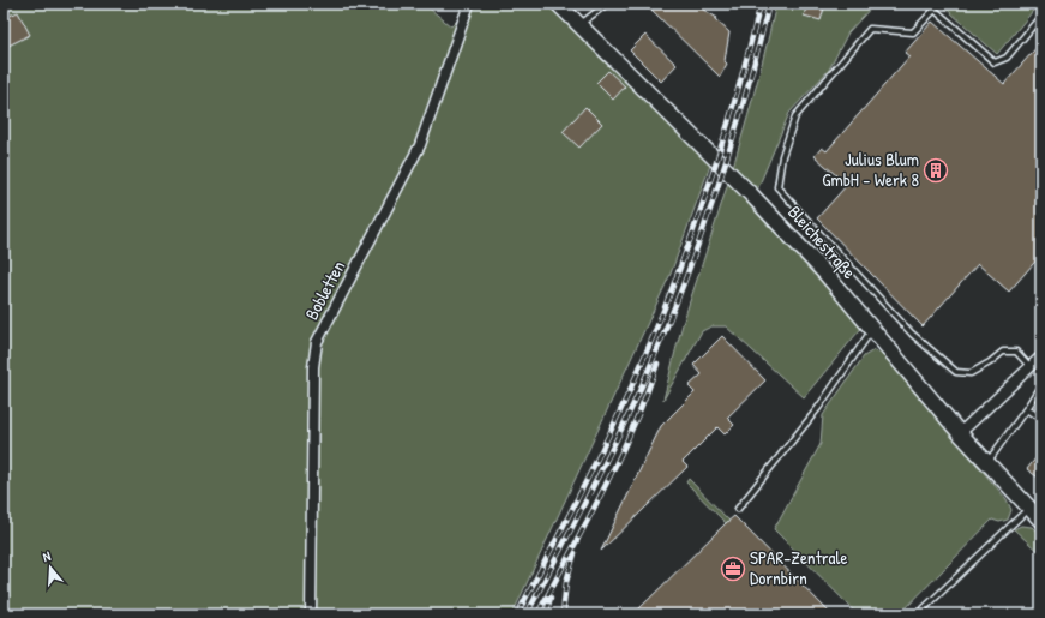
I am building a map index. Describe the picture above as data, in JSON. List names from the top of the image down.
{
  "streets": {
    "main road": ["Bleichestraße"],
    "street": ["Bobletten"]
  },
  "places": {
    "building": ["Julius Blum GmbH - Werk 8"],
    "office": ["SPAR-Zentrale Dornbirn"]
  },
  "north": "top"
}
